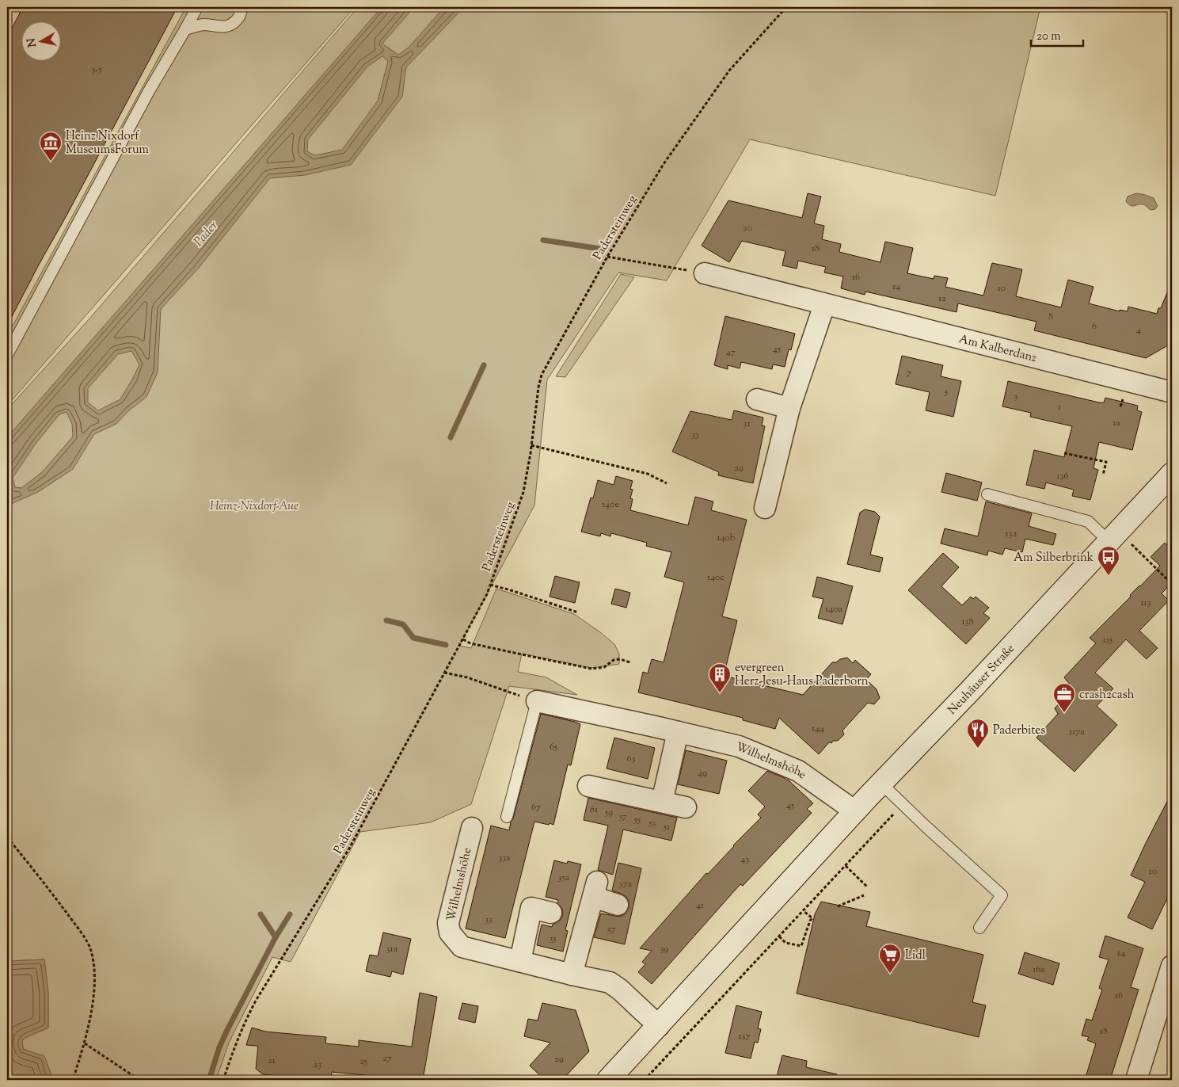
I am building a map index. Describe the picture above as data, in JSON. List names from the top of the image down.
{
  "streets": {
    "main road": ["Neuhäuser Straße"],
    "street": ["Am Kalberdanz", "Wilhelmshöhe"],
    "path": ["Padersteinweg"]
  },
  "crossings": [
    ["Neuhäuser Straße", "Wilhelmshöhe"]
  ],
  "water": ["Pader"],
  "parks": ["Heinz-Nixdorf-Aue"],
  "places": {
    "museum": ["Heinz Nixdorf MuseumsForum"],
    "bus stop": ["Am Silberbrink"],
    "building": ["evergreen Herz-Jesu-Haus Paderborn"],
    "office": ["crash2cash"],
    "restaurant": ["Paderbites"],
    "supermarket": ["Lidl"]
  },
  "house_numbers": [
    "3-5",
    "20",
    "18",
    "16",
    "14",
    "10",
    "12",
    "8",
    "6",
    "4",
    "45",
    "47",
    "7",
    "5",
    "3",
    "1",
    "1a",
    "31",
    "33",
    "29",
    "136",
    "140e",
    "132",
    "140b",
    "140c",
    "113",
    "140a",
    "138",
    "115",
    "144",
    "117a",
    "65",
    "63",
    "49",
    "45",
    "67",
    "61",
    "59",
    "57",
    "55",
    "53",
    "51",
    "33a",
    "43",
    "10",
    "35a",
    "37a",
    "41",
    "33",
    "37",
    "35",
    "31a",
    "39",
    "14",
    "16a",
    "16",
    "18",
    "137",
    "27",
    "29",
    "21",
    "25",
    "23"
  ],
  "scale_bar": "20 m",
  "north": "left"
}
